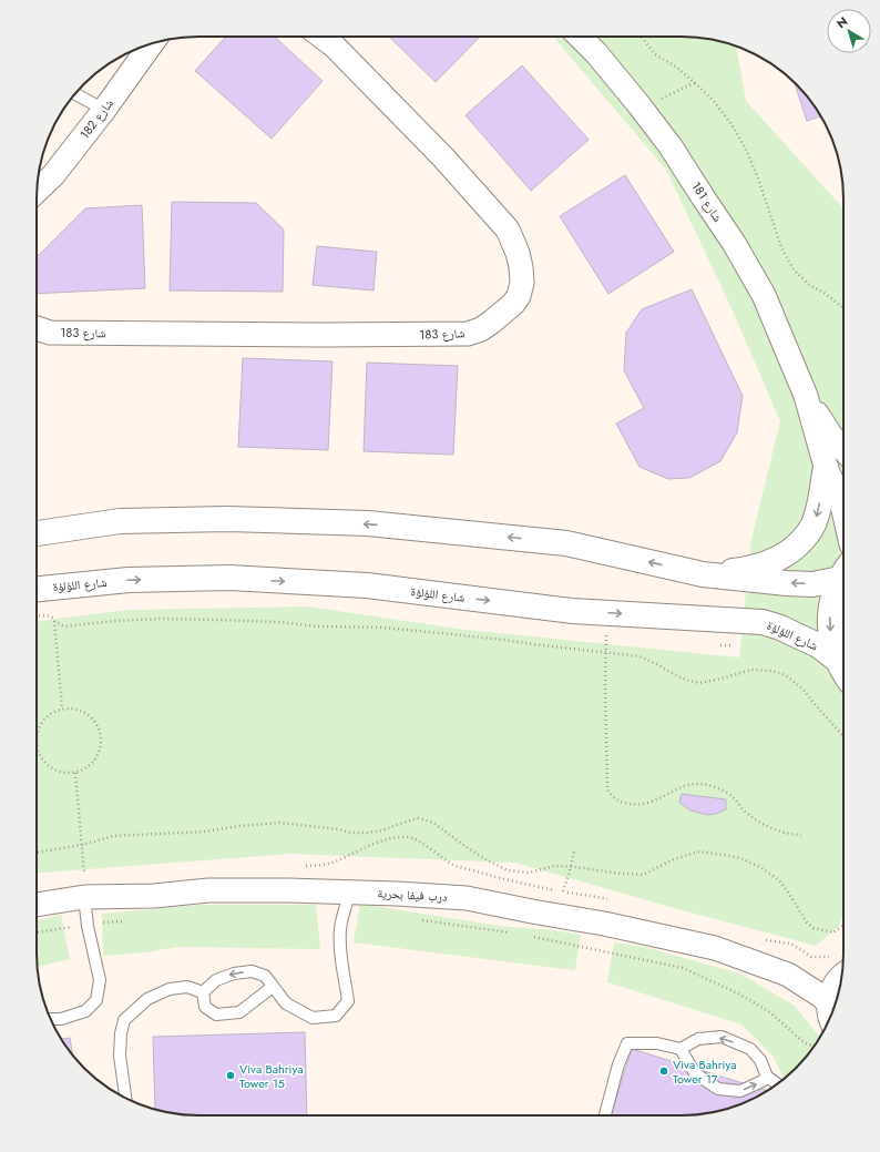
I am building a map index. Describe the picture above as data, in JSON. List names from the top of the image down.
{
  "streets": {
    "main road": ["شارع اللؤلؤة"],
    "street": [
      "شارع 182",
      "شارع 181",
      "شارع 183",
      "درب فيفا بحرية"
    ]
  },
  "places": ["Viva Bahriya Tower 17", "Viva Bahriya Tower 15"],
  "north": "top left"
}
